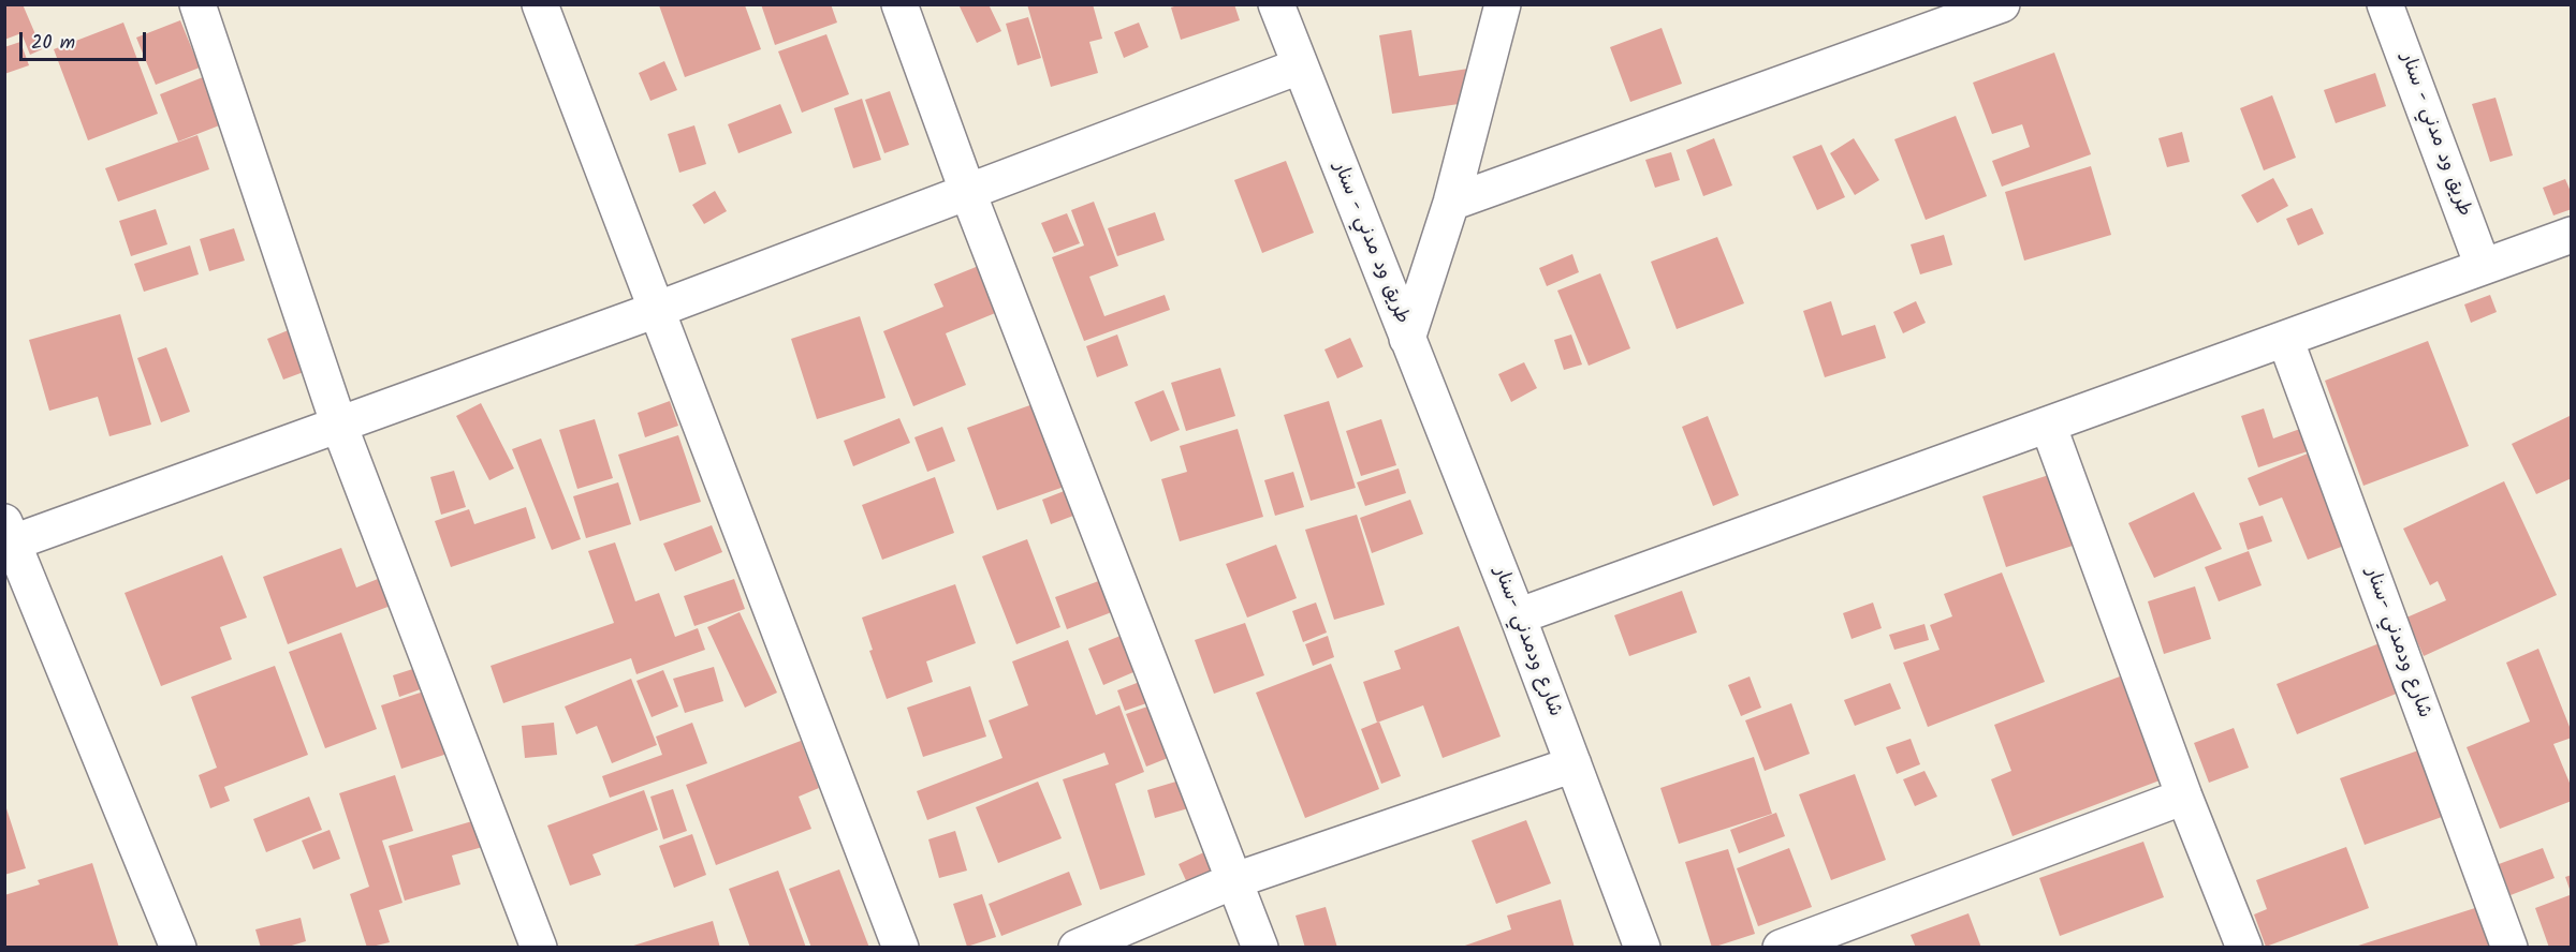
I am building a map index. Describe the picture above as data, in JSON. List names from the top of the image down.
{
  "streets": {
    "street": ["طريق ود مدني - سنار", "شارع ودمدني -سنار"]
  },
  "crossings": [
    ["طريق ود مدني - سنار", "شارع ودمدني -سنار"]
  ],
  "scale_bar": "20 m"
}
